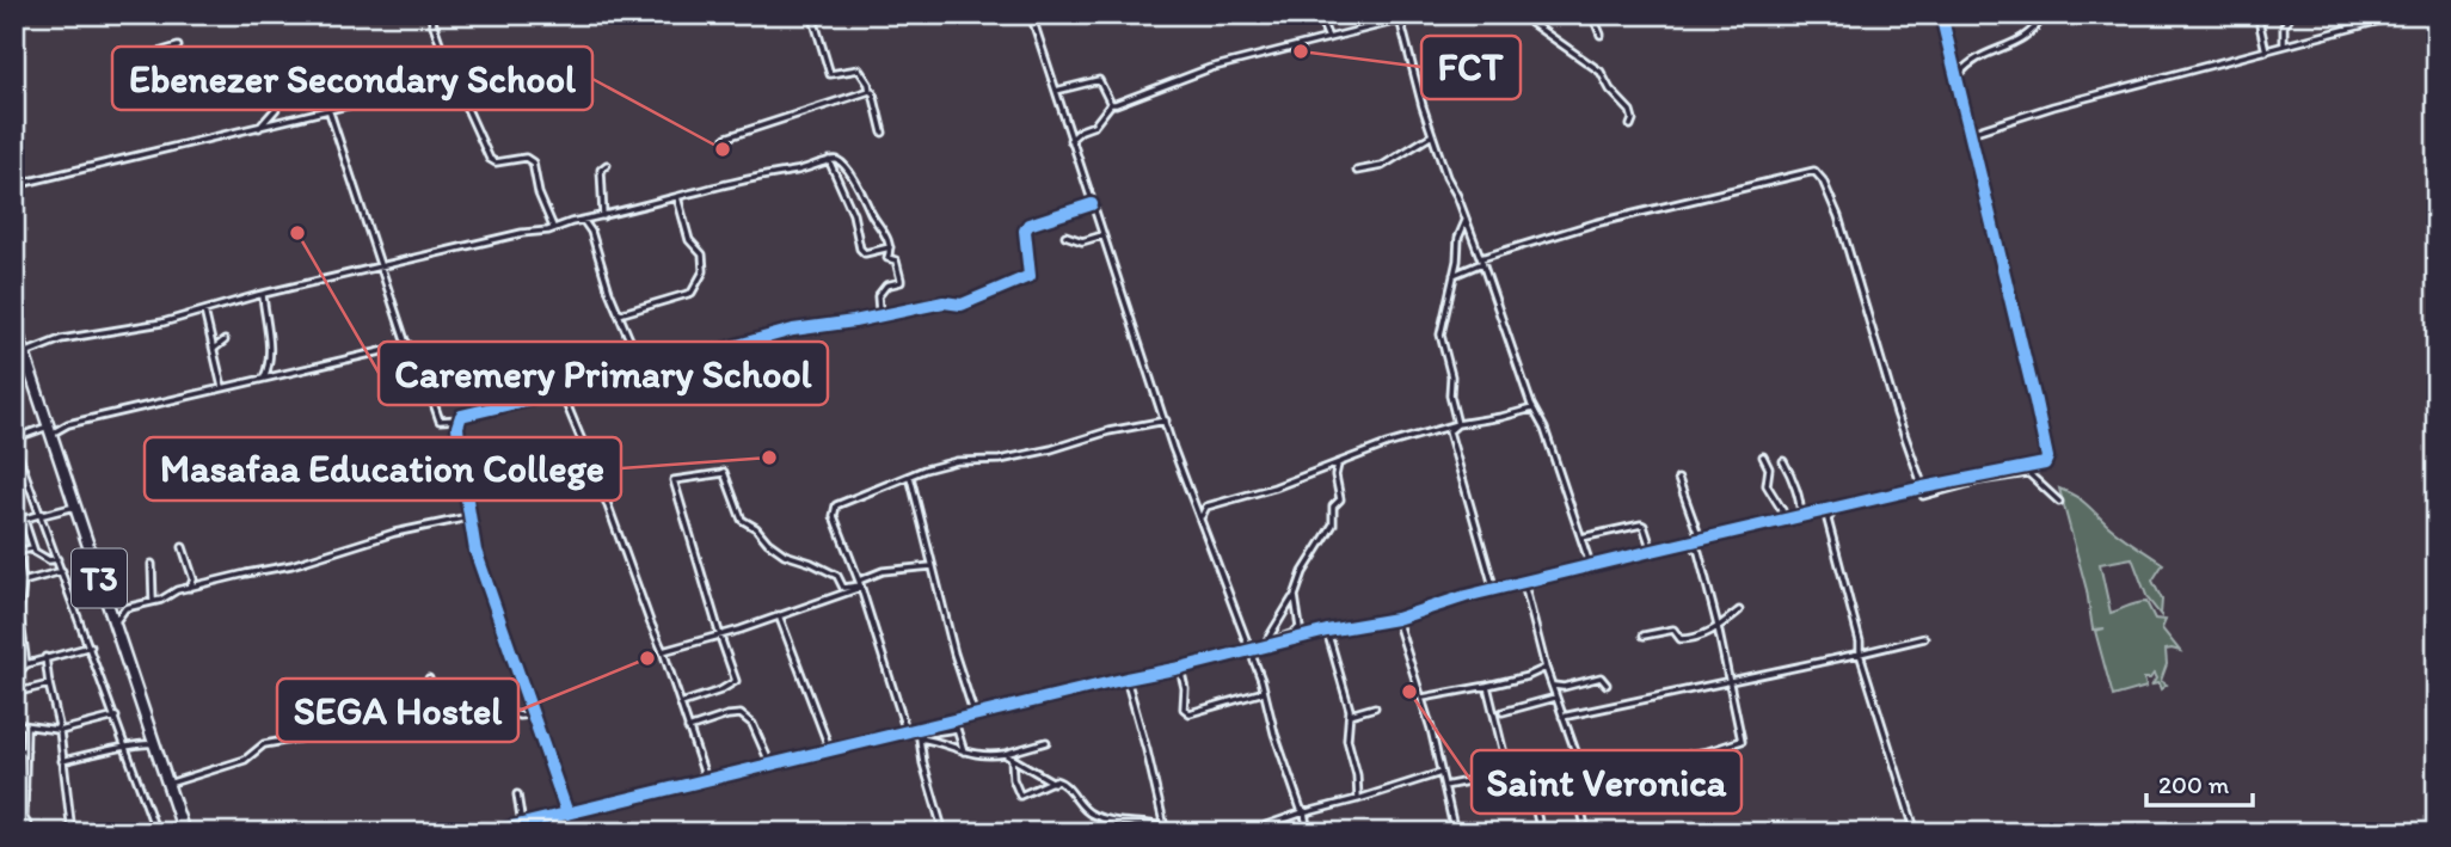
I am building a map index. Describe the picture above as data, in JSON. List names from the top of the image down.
{
  "streets": {
    "highway": ["T3"]
  },
  "places": [
    "FCT",
    "Ebenezer Secondary School",
    "Caremery Primary School",
    "Masafaa Education College",
    "SEGA Hostel",
    "Saint Veronica"
  ],
  "scale_bar": "200 m"
}
